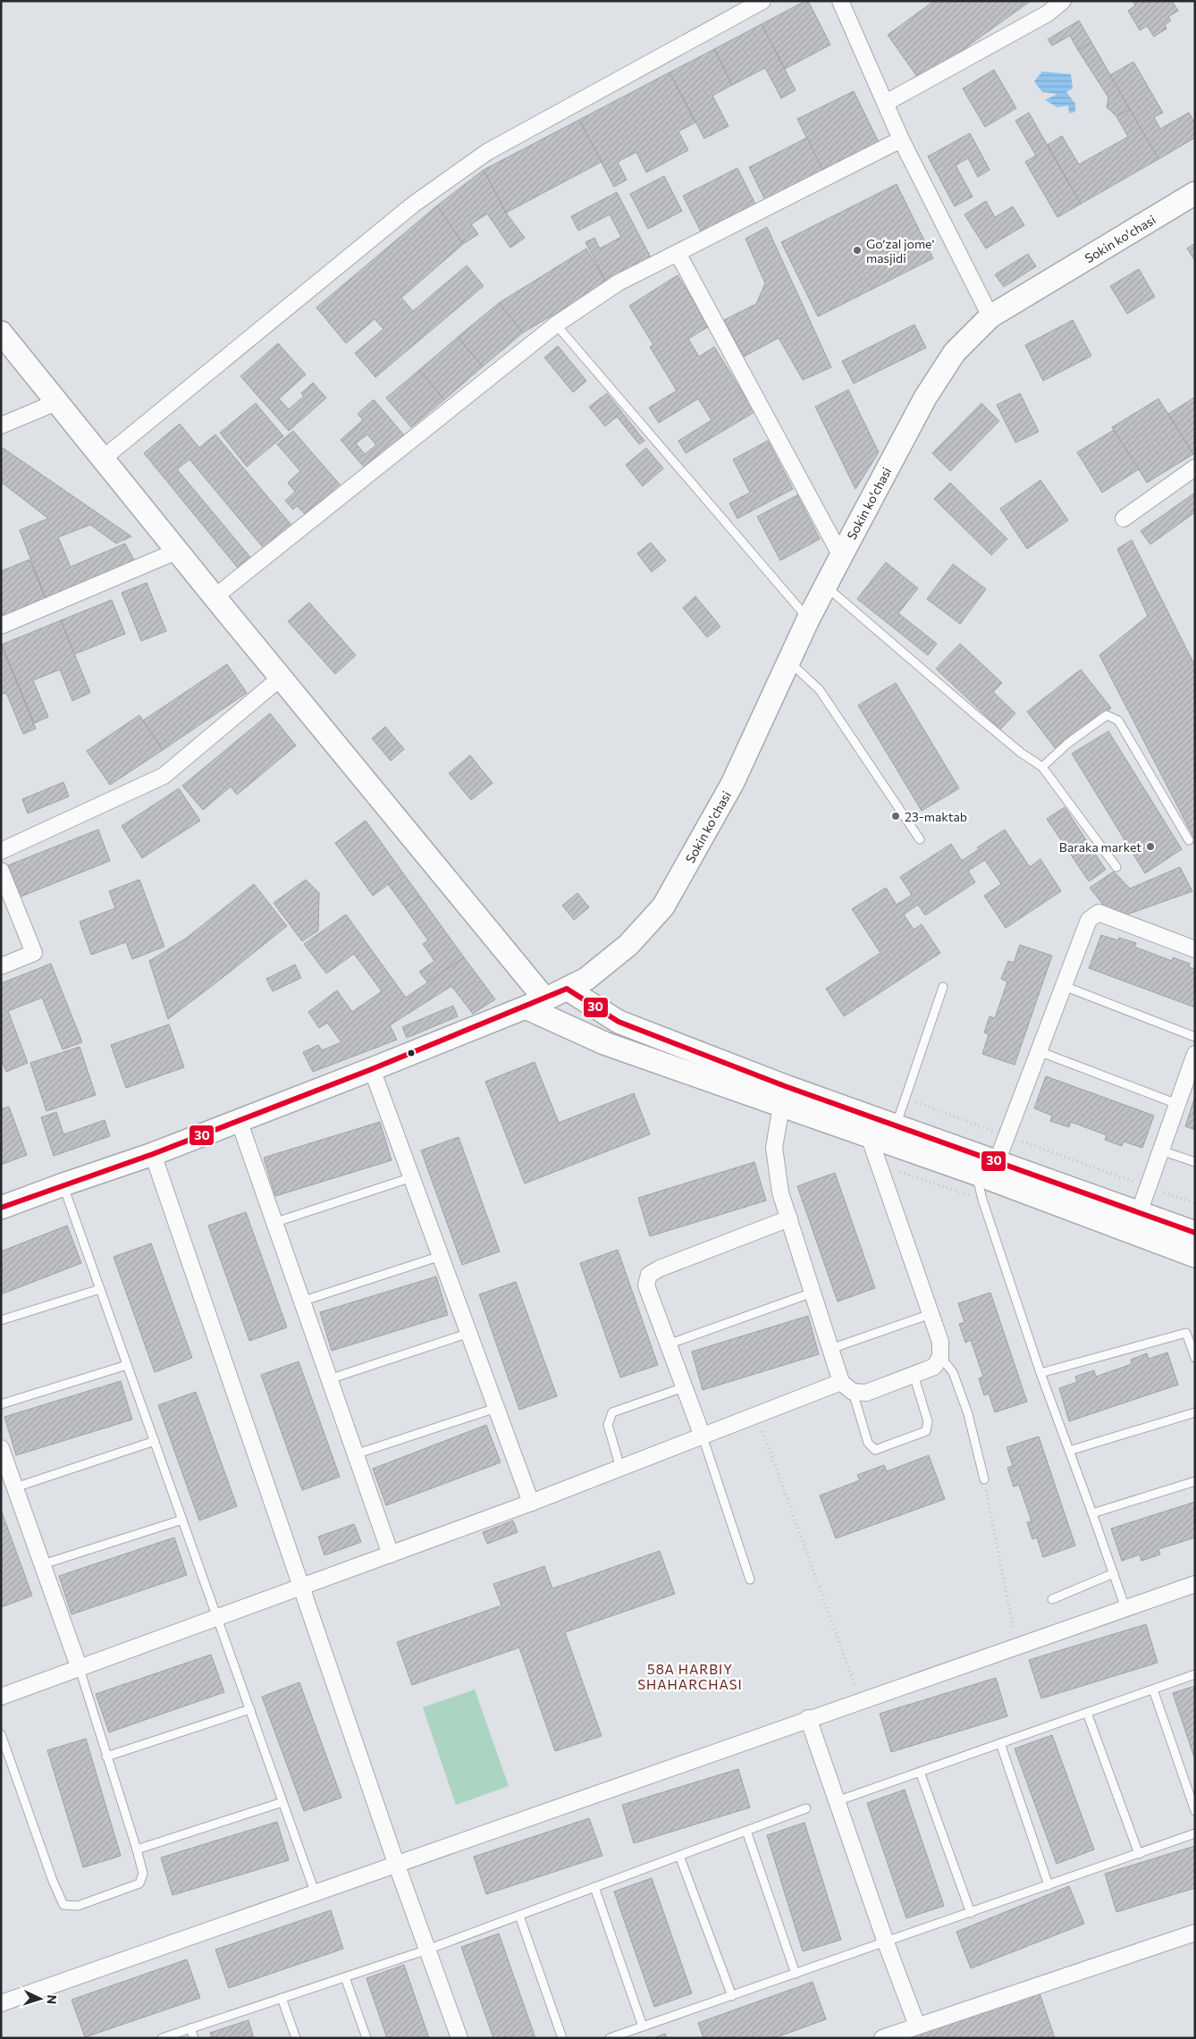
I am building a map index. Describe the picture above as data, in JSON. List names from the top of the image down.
{
  "streets": {
    "street": ["Sokin ko'chasi"]
  },
  "districts": ["58A HARBIY SHAHARCHASI"],
  "places": ["Go‘zal jome’ masjidi", "23-maktab", "Baraka market"],
  "lines": ["transit line 30"],
  "north": "right"
}
